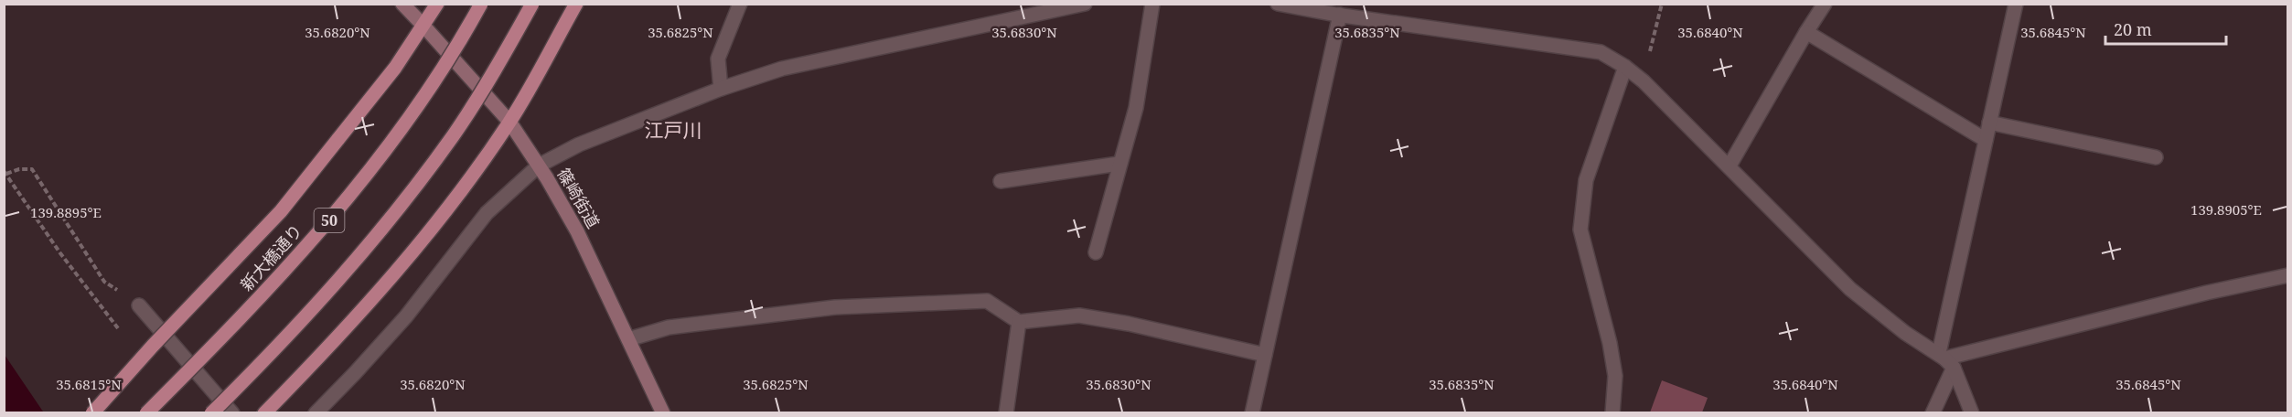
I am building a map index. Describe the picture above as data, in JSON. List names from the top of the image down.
{
  "streets": {
    "main road": ["篠崎街道", "50", "新大橋通り"]
  },
  "crossings": [
    ["篠崎街道", "50"]
  ],
  "districts": ["江戸川"],
  "scale_bar": "20 m",
  "coordinates": [
    "35.6835°N",
    "35.6845°N",
    "35.6820°N",
    "35.6825°N",
    "35.6830°N",
    "35.6840°N",
    "139.8905°E",
    "139.8895°E",
    "35.6815°N"
  ]
}
